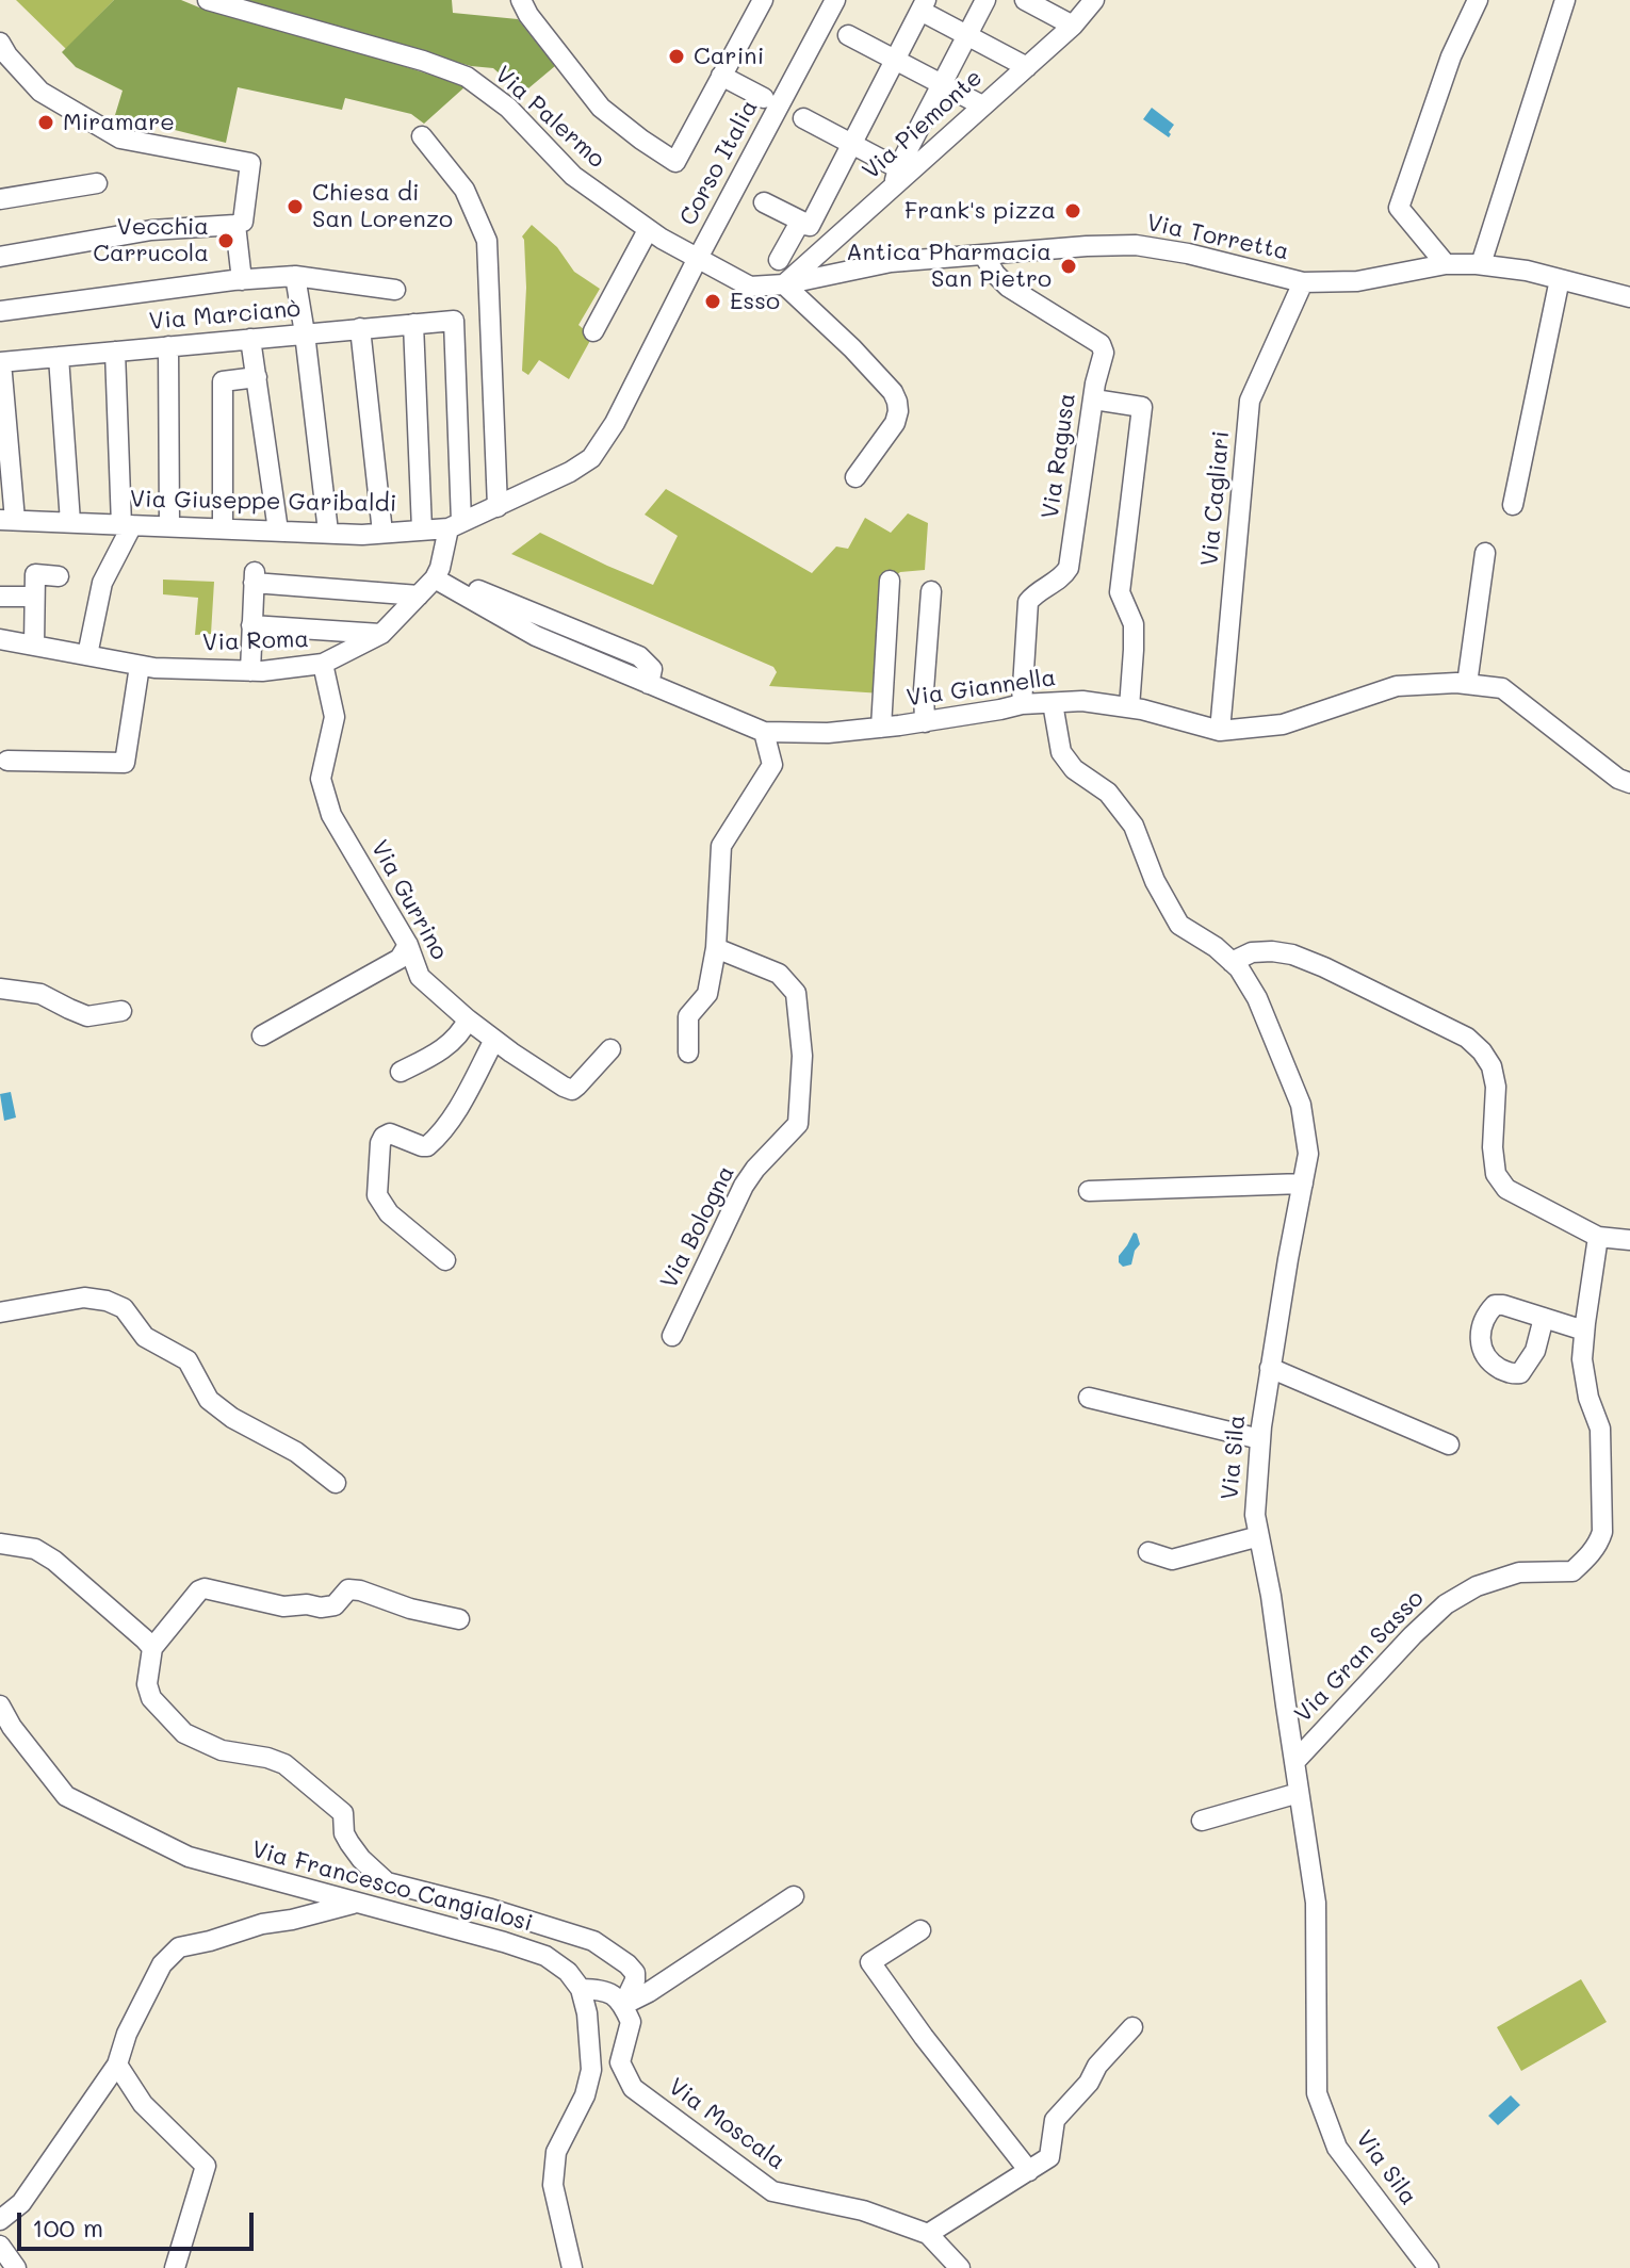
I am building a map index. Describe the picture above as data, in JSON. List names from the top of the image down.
{
  "streets": {
    "street": [
      "Via Palermo",
      "Via Piemonte",
      "Corso Italia",
      "Via Torretta",
      "Via Marcianò",
      "Via Ragusa",
      "Via Cagliari",
      "Via Giuseppe Garibaldi",
      "Via Roma",
      "Via Giannella",
      "Via Gurrino",
      "Via Bologna",
      "Via Sila",
      "Via Gran Sasso",
      "Via Francesco Cangialosi",
      "Via Moscala"
    ]
  },
  "crossings": [
    ["Via Palermo", "Corso Italia"],
    ["Via Palermo", "Via Torretta"],
    ["Via Palermo", "Via Giuseppe Garibaldi"],
    ["Via Piemonte", "Via Torretta"],
    ["Corso Italia", "Via Torretta"],
    ["Corso Italia", "Via Giuseppe Garibaldi"],
    ["Via Torretta", "Via Ragusa"],
    ["Via Torretta", "Via Cagliari"],
    ["Via Torretta", "Via Giuseppe Garibaldi"],
    ["Via Marcianò", "Via Roma"],
    ["Via Ragusa", "Via Giannella"],
    ["Via Cagliari", "Via Giannella"],
    ["Via Giuseppe Garibaldi", "Via Roma"],
    ["Via Roma", "Via Giannella"],
    ["Via Roma", "Via Gurrino"],
    ["Via Giannella", "Via Sila"],
    ["Via Sila", "Via Gran Sasso"]
  ],
  "places": [
    "Carini",
    "Miramare",
    "Chiesa di San Lorenzo",
    "Frank's pizza",
    "Vecchia Carrucola",
    "Antica Pharmacia San Pietro",
    "Esso"
  ],
  "scale_bar": "100 m"
}
